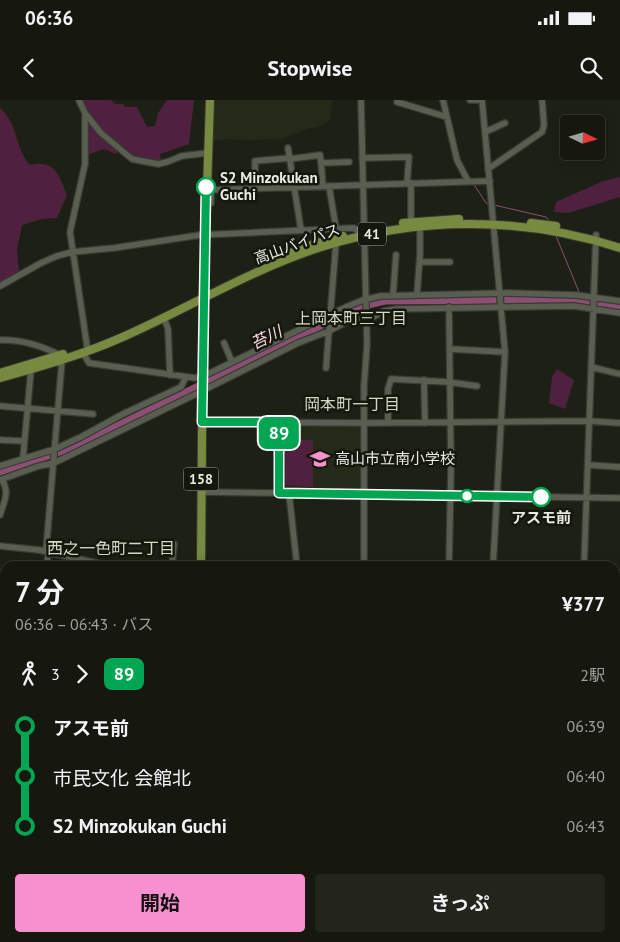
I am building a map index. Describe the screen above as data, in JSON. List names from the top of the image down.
{
  "streets": {
    "highway": ["41", "高山バイパス", "158"]
  },
  "crossings": [
    ["高山バイパス", "158"]
  ],
  "districts": ["上岡本町三丁目", "岡本町一丁目", "西之一色町二丁目"],
  "water": ["苔川"],
  "places": {
    "other": ["S2 Minzokukan Guchi", "アスモ前"],
    "school or university": ["高山市立南小学校"]
  },
  "lines": ["bus line 89"],
  "north": "right",
  "page": {
    "status": "06:36",
    "header": "Stopwise",
    "on_map": "89",
    "heading": ["7 分", "06:36 – 06:43 · バス", "¥377"],
    "legs": ["3", "89", "2駅"],
    "list": [
      {
        "name": "アスモ前",
        "value": "06:39"
      },
      {
        "name": "市民文化 会館北",
        "value": "06:40"
      },
      {
        "name": "S2 Minzokukan Guchi",
        "value": "06:43"
      }
    ],
    "buttons": ["開始", "きっぷ"]
  }
}
